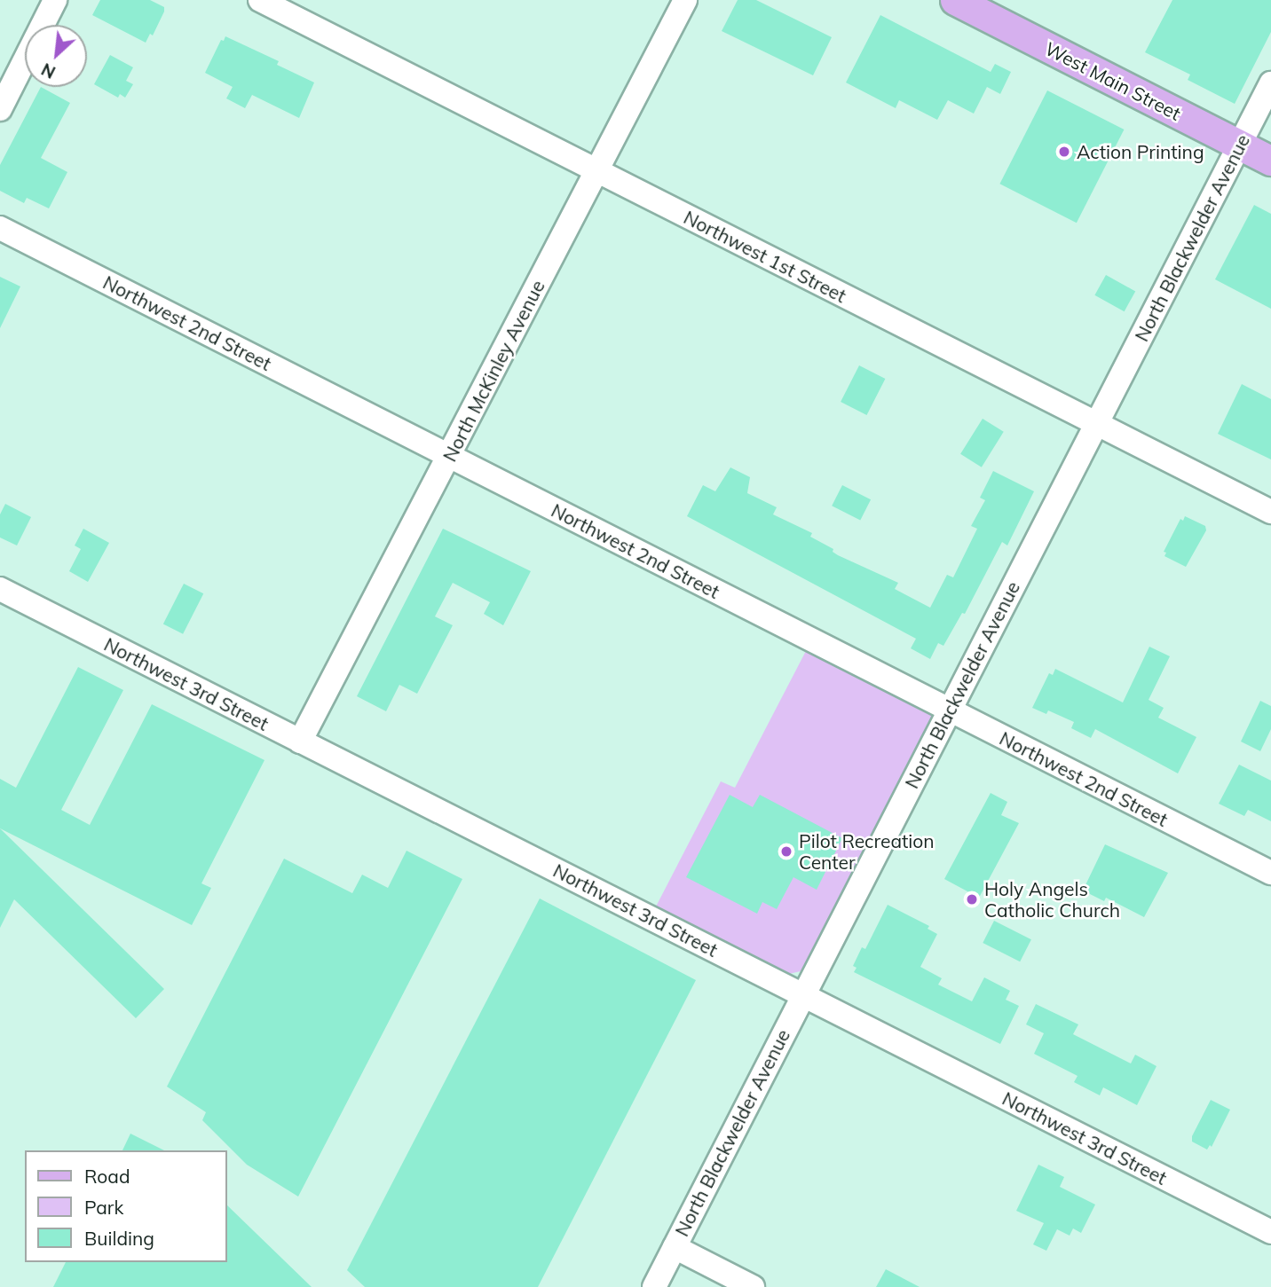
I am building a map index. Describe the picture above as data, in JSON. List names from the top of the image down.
{
  "streets": {
    "main road": ["West Main Street"],
    "street": [
      "North Blackwelder Avenue",
      "Northwest 1st Street",
      "Northwest 2nd Street",
      "North McKinley Avenue",
      "Northwest 3rd Street"
    ]
  },
  "crossings": [
    ["West Main Street", "North Blackwelder Avenue"],
    ["North Blackwelder Avenue", "Northwest 1st Street"],
    ["North Blackwelder Avenue", "Northwest 2nd Street"],
    ["North Blackwelder Avenue", "Northwest 3rd Street"],
    ["Northwest 1st Street", "North McKinley Avenue"],
    ["Northwest 2nd Street", "North McKinley Avenue"],
    ["North McKinley Avenue", "Northwest 3rd Street"]
  ],
  "places": ["Action Printing", "Pilot Recreation Center", "Holy Angels Catholic Church"],
  "legend": ["Road", "Park", "Building"],
  "north": "bottom left"
}
